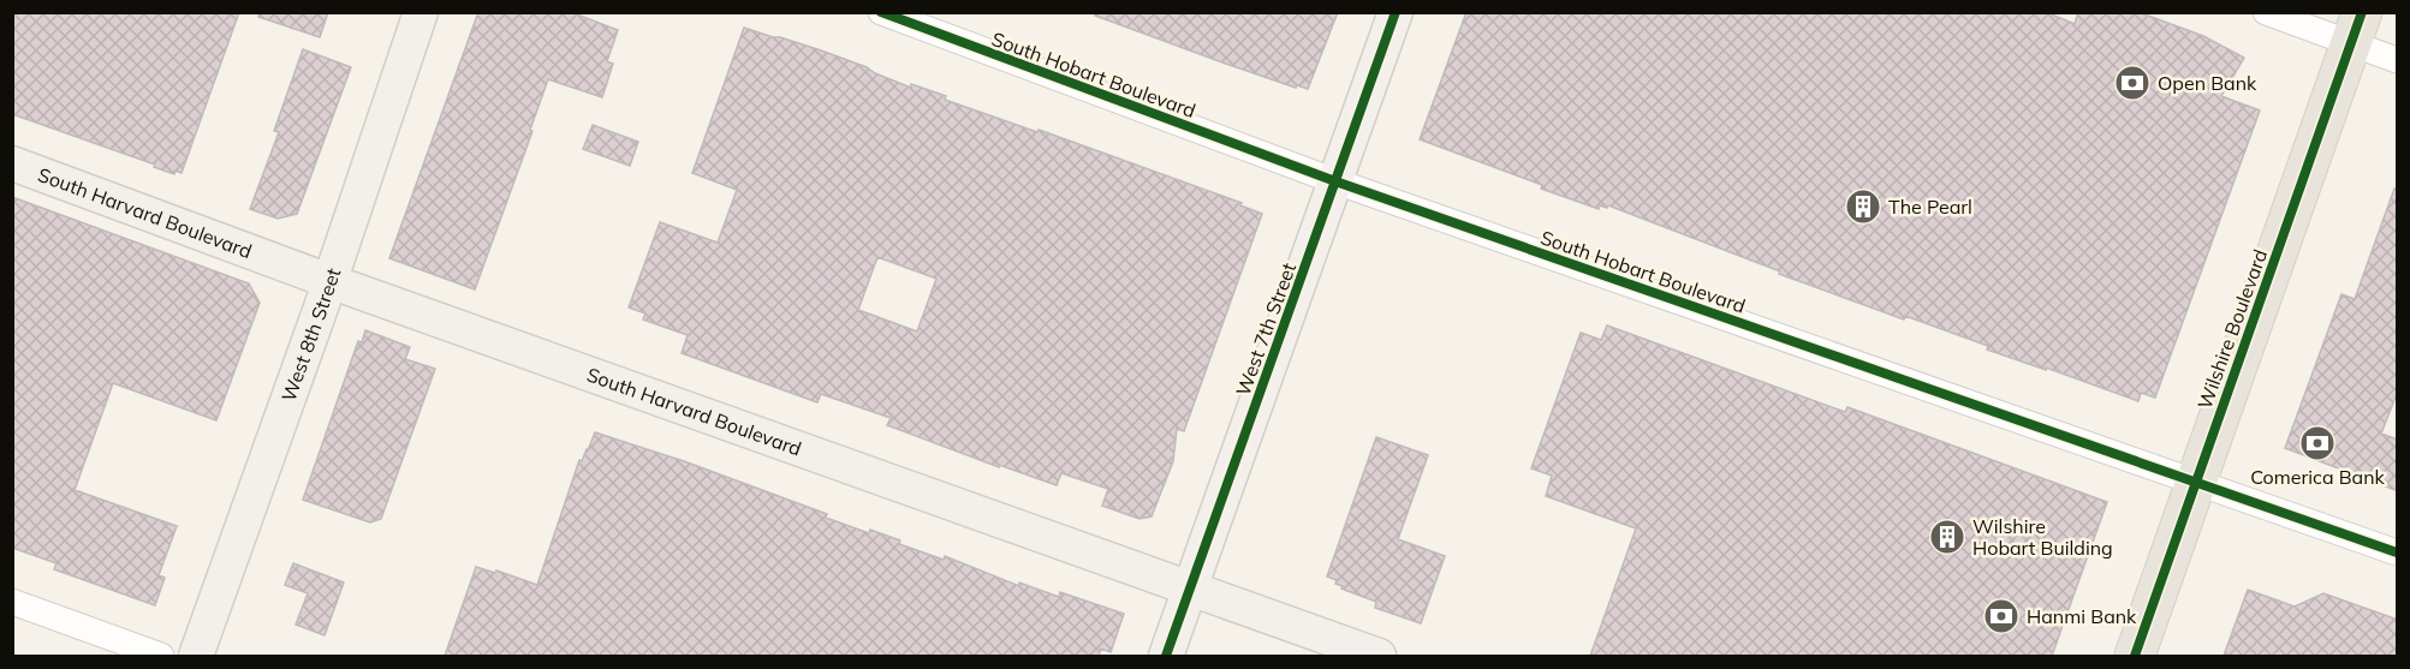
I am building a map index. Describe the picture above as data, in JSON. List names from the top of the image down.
{
  "streets": {
    "main road": ["Wilshire Boulevard"],
    "street": [
      "South Hobart Boulevard",
      "South Harvard Boulevard",
      "West 7th Street",
      "West 8th Street"
    ]
  },
  "crossings": [
    ["South Hobart Boulevard", "West 7th Street"],
    ["South Hobart Boulevard", "Wilshire Boulevard"],
    ["South Harvard Boulevard", "West 7th Street"],
    ["South Harvard Boulevard", "West 8th Street"]
  ],
  "places": {
    "bank": ["Open Bank", "Comerica Bank", "Hanmi Bank"],
    "building": ["The Pearl", "Wilshire Hobart Building"]
  }
}
